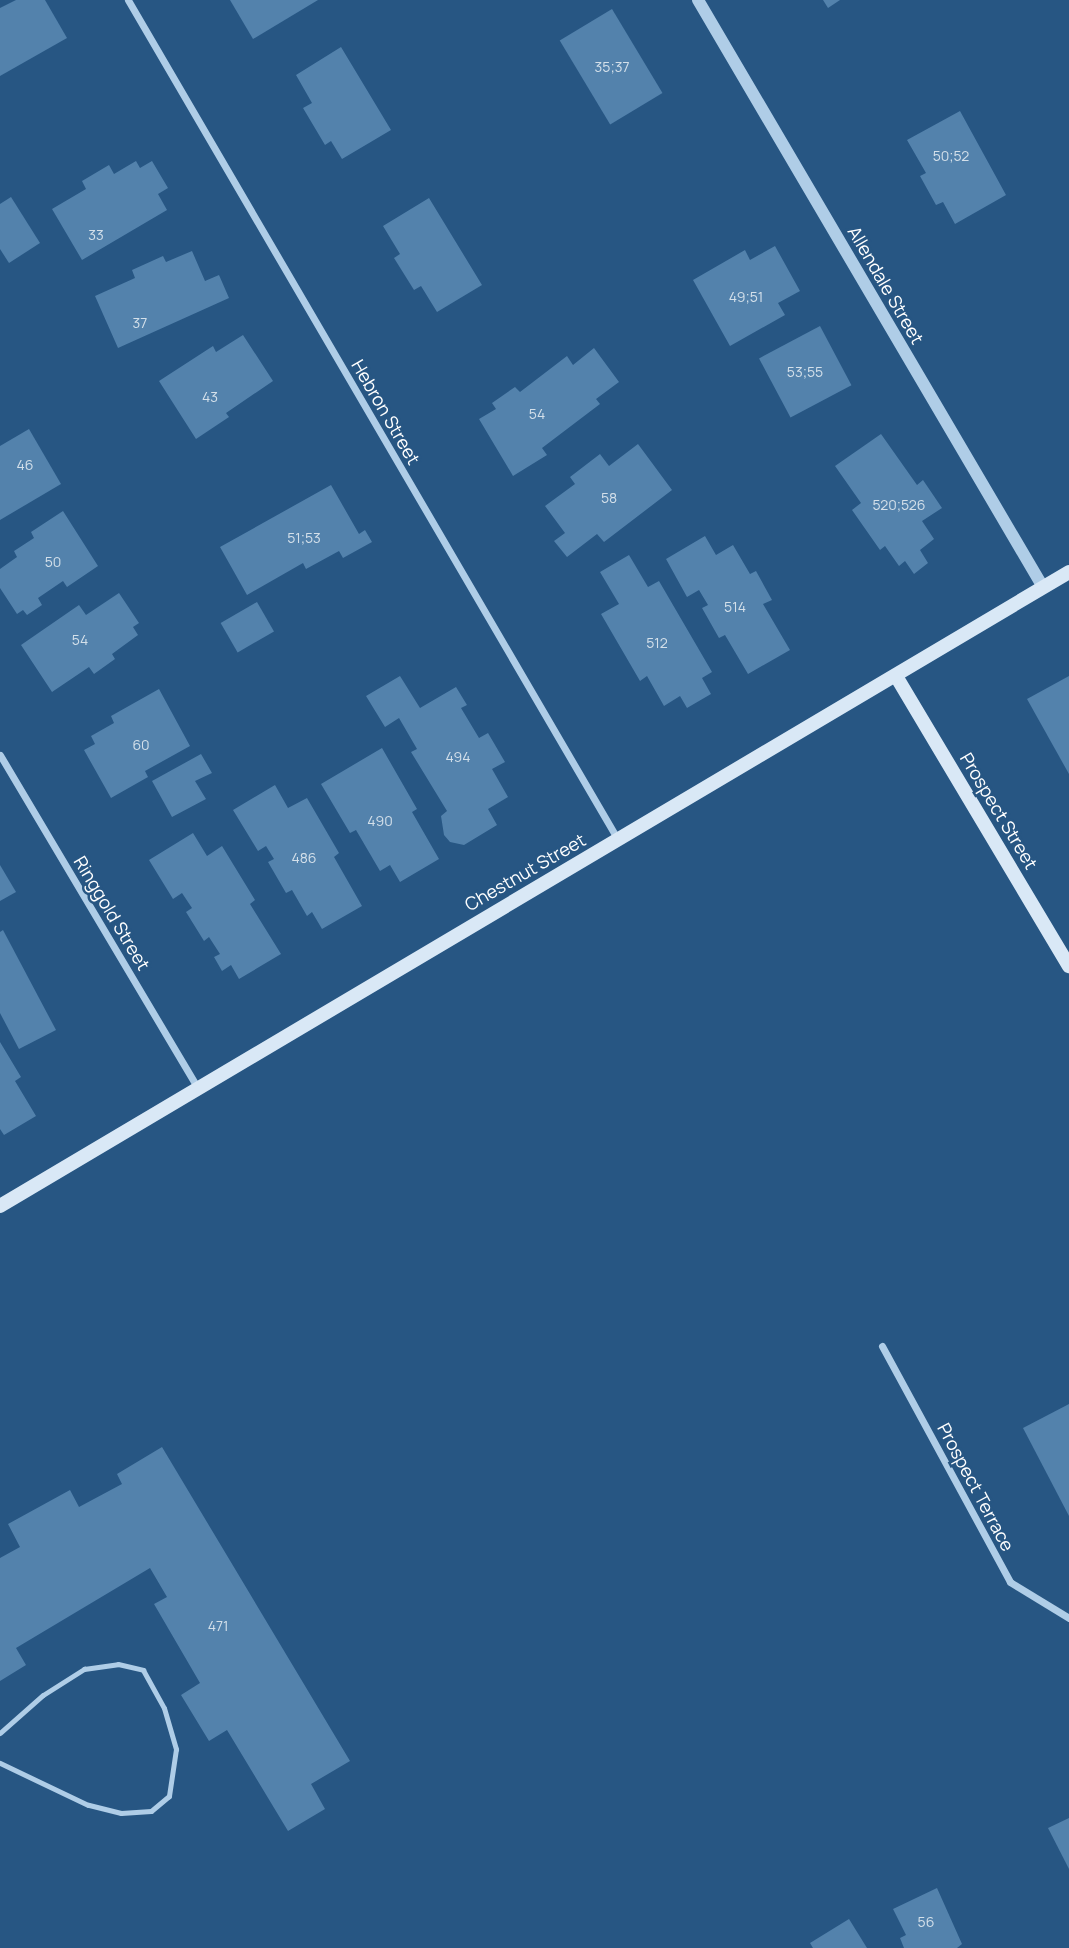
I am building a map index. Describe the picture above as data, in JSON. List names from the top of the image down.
{
  "streets": {
    "main road": ["Prospect Street", "Chestnut Street"],
    "street": [
      "Allendale Street",
      "Hebron Street",
      "Ringgold Street",
      "Prospect Terrace"
    ]
  },
  "crossings": [
    ["Allendale Street", "Chestnut Street"],
    ["Hebron Street", "Chestnut Street"],
    ["Prospect Street", "Chestnut Street"],
    ["Chestnut Street", "Ringgold Street"]
  ],
  "house_numbers": [
    "35;37",
    "50;52",
    "33",
    "49;51",
    "37",
    "53;55",
    "43",
    "54",
    "46",
    "58",
    "520;526",
    "51;53",
    "50",
    "514",
    "54",
    "512",
    "60",
    "494",
    "490",
    "486",
    "471",
    "56"
  ]
}
